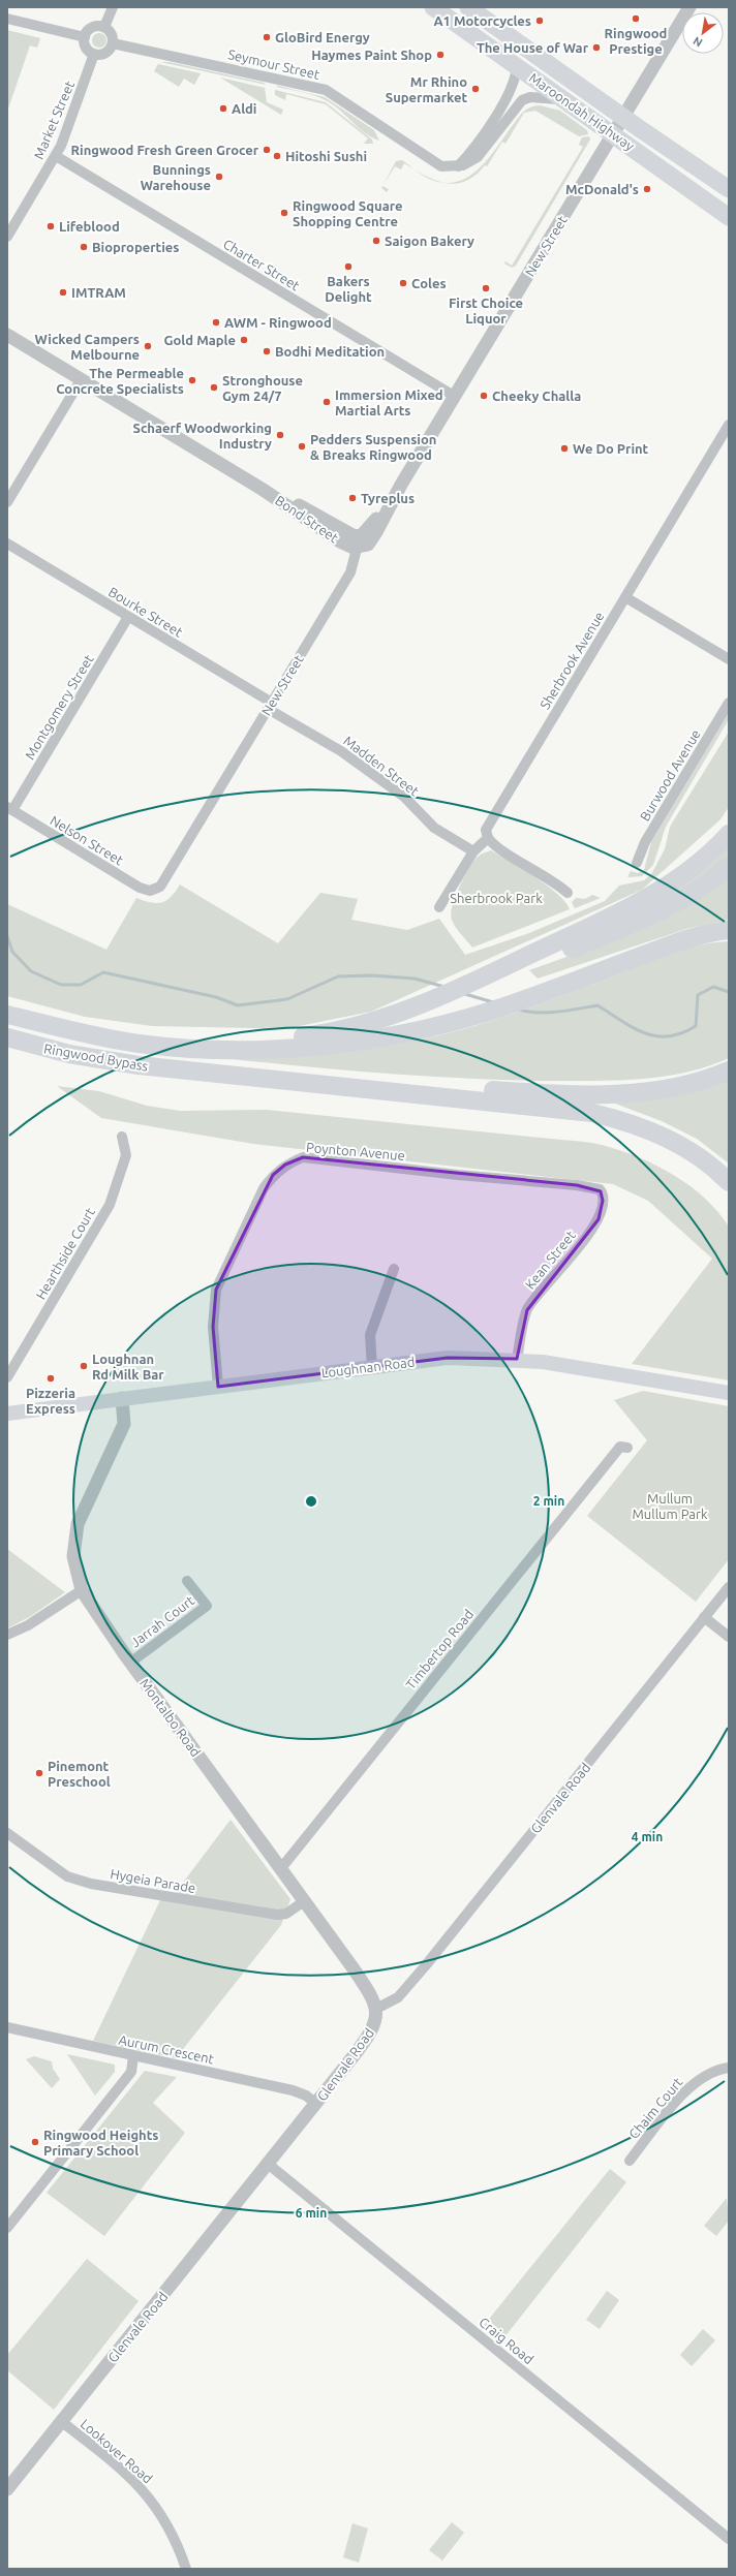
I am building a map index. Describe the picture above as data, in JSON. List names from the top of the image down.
{
  "streets": {
    "highway": ["Maroondah Highway", "Ringwood Bypass"],
    "main road": ["Loughnan Road"],
    "street": [
      "Seymour Street",
      "Market Street",
      "New Street",
      "Charter Street",
      "Bond Street",
      "Bourke Street",
      "Sherbrook Avenue",
      "Montgomery Street",
      "Madden Street",
      "Burwood Avenue",
      "Nelson Street",
      "Poynton Avenue",
      "Hearthside Court",
      "Kean Street",
      "Jarrah Court",
      "Timbertop Road",
      "Montalbo Road",
      "Glenvale Road",
      "Hygeia Parade",
      "Aurum Crescent",
      "Chaim Court",
      "Craig Road",
      "Lookover Road"
    ]
  },
  "crossings": [
    ["Seymour Street", "Maroondah Highway"],
    ["Seymour Street", "Market Street"],
    ["Maroondah Highway", "New Street"],
    ["Market Street", "Charter Street"],
    ["New Street", "Charter Street"],
    ["New Street", "Bond Street"],
    ["New Street", "Bourke Street"],
    ["New Street", "Madden Street"],
    ["New Street", "Nelson Street"],
    ["Bourke Street", "Montgomery Street"],
    ["Bourke Street", "Madden Street"],
    ["Montgomery Street", "Nelson Street"],
    ["Poynton Avenue", "Kean Street"],
    ["Poynton Avenue", "Loughnan Road"],
    ["Kean Street", "Loughnan Road"],
    ["Loughnan Road", "Montalbo Road"],
    ["Jarrah Court", "Montalbo Road"],
    ["Timbertop Road", "Montalbo Road"],
    ["Montalbo Road", "Glenvale Road"],
    ["Montalbo Road", "Hygeia Parade"],
    ["Glenvale Road", "Aurum Crescent"],
    ["Glenvale Road", "Craig Road"],
    ["Glenvale Road", "Lookover Road"]
  ],
  "parks": ["Sherbrook Park", "Mullum Mullum Park"],
  "places": [
    "Ringwood Prestige",
    "A1 Motorcycles",
    "GloBird Energy",
    "The House of War",
    "Haymes Paint Shop",
    "Mr Rhino Supermarket",
    "Aldi",
    "Ringwood Fresh Green Grocer",
    "Hitoshi Sushi",
    "Bunnings Warehouse",
    "McDonald's",
    "Ringwood Square Shopping Centre",
    "Lifeblood",
    "Saigon Bakery",
    "Bioproperties",
    "Bakers Delight",
    "Coles",
    "First Choice Liquor",
    "IMTRAM",
    "AWM - Ringwood",
    "Gold Maple",
    "Wicked Campers Melbourne",
    "Bodhi Meditation",
    "The Permeable Concrete Specialists",
    "Stronghouse Gym 24/7",
    "Cheeky Challa",
    "Immersion Mixed Martial Arts",
    "Schaerf Woodworking Industry",
    "Pedders Suspension & Breaks Ringwood",
    "We Do Print",
    "Tyreplus",
    "Loughnan Rd Milk Bar",
    "Pizzeria Express",
    "Pinemont Preschool",
    "Ringwood Heights Primary School"
  ],
  "north": "bottom left",
  "rings": ["2 min", "4 min", "6 min"]
}
